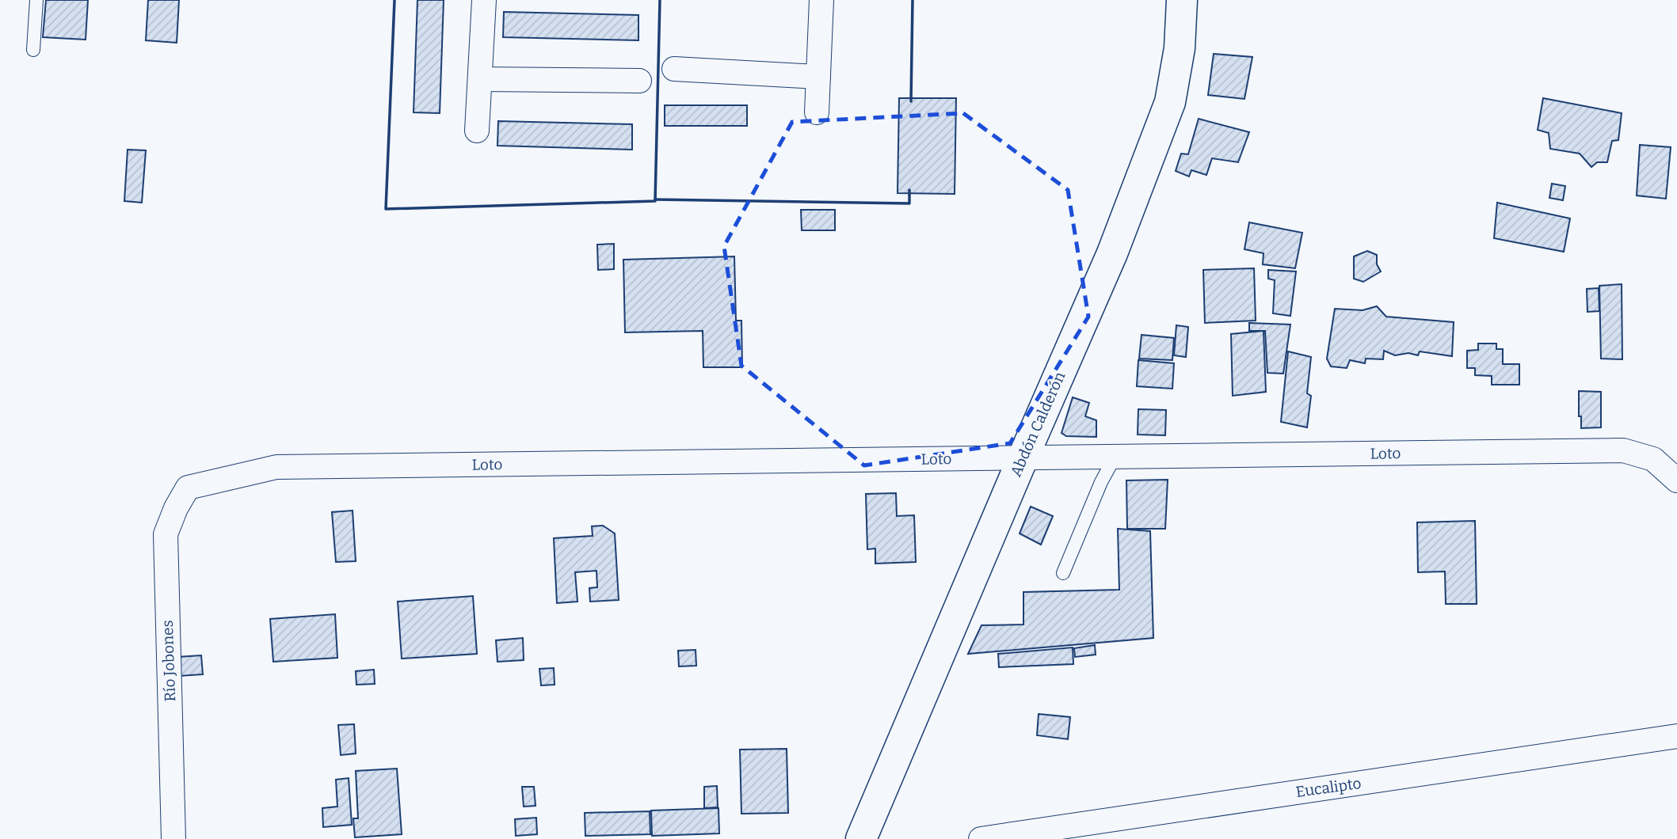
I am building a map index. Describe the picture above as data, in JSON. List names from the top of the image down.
{
  "streets": {
    "street": [
      "Abdón Calderón",
      "Loto",
      "Río Jobones",
      "Eucalipto"
    ]
  },
  "crossings": [
    ["Abdón Calderón", "Loto"],
    ["Loto", "Río Jobones"]
  ]
}
